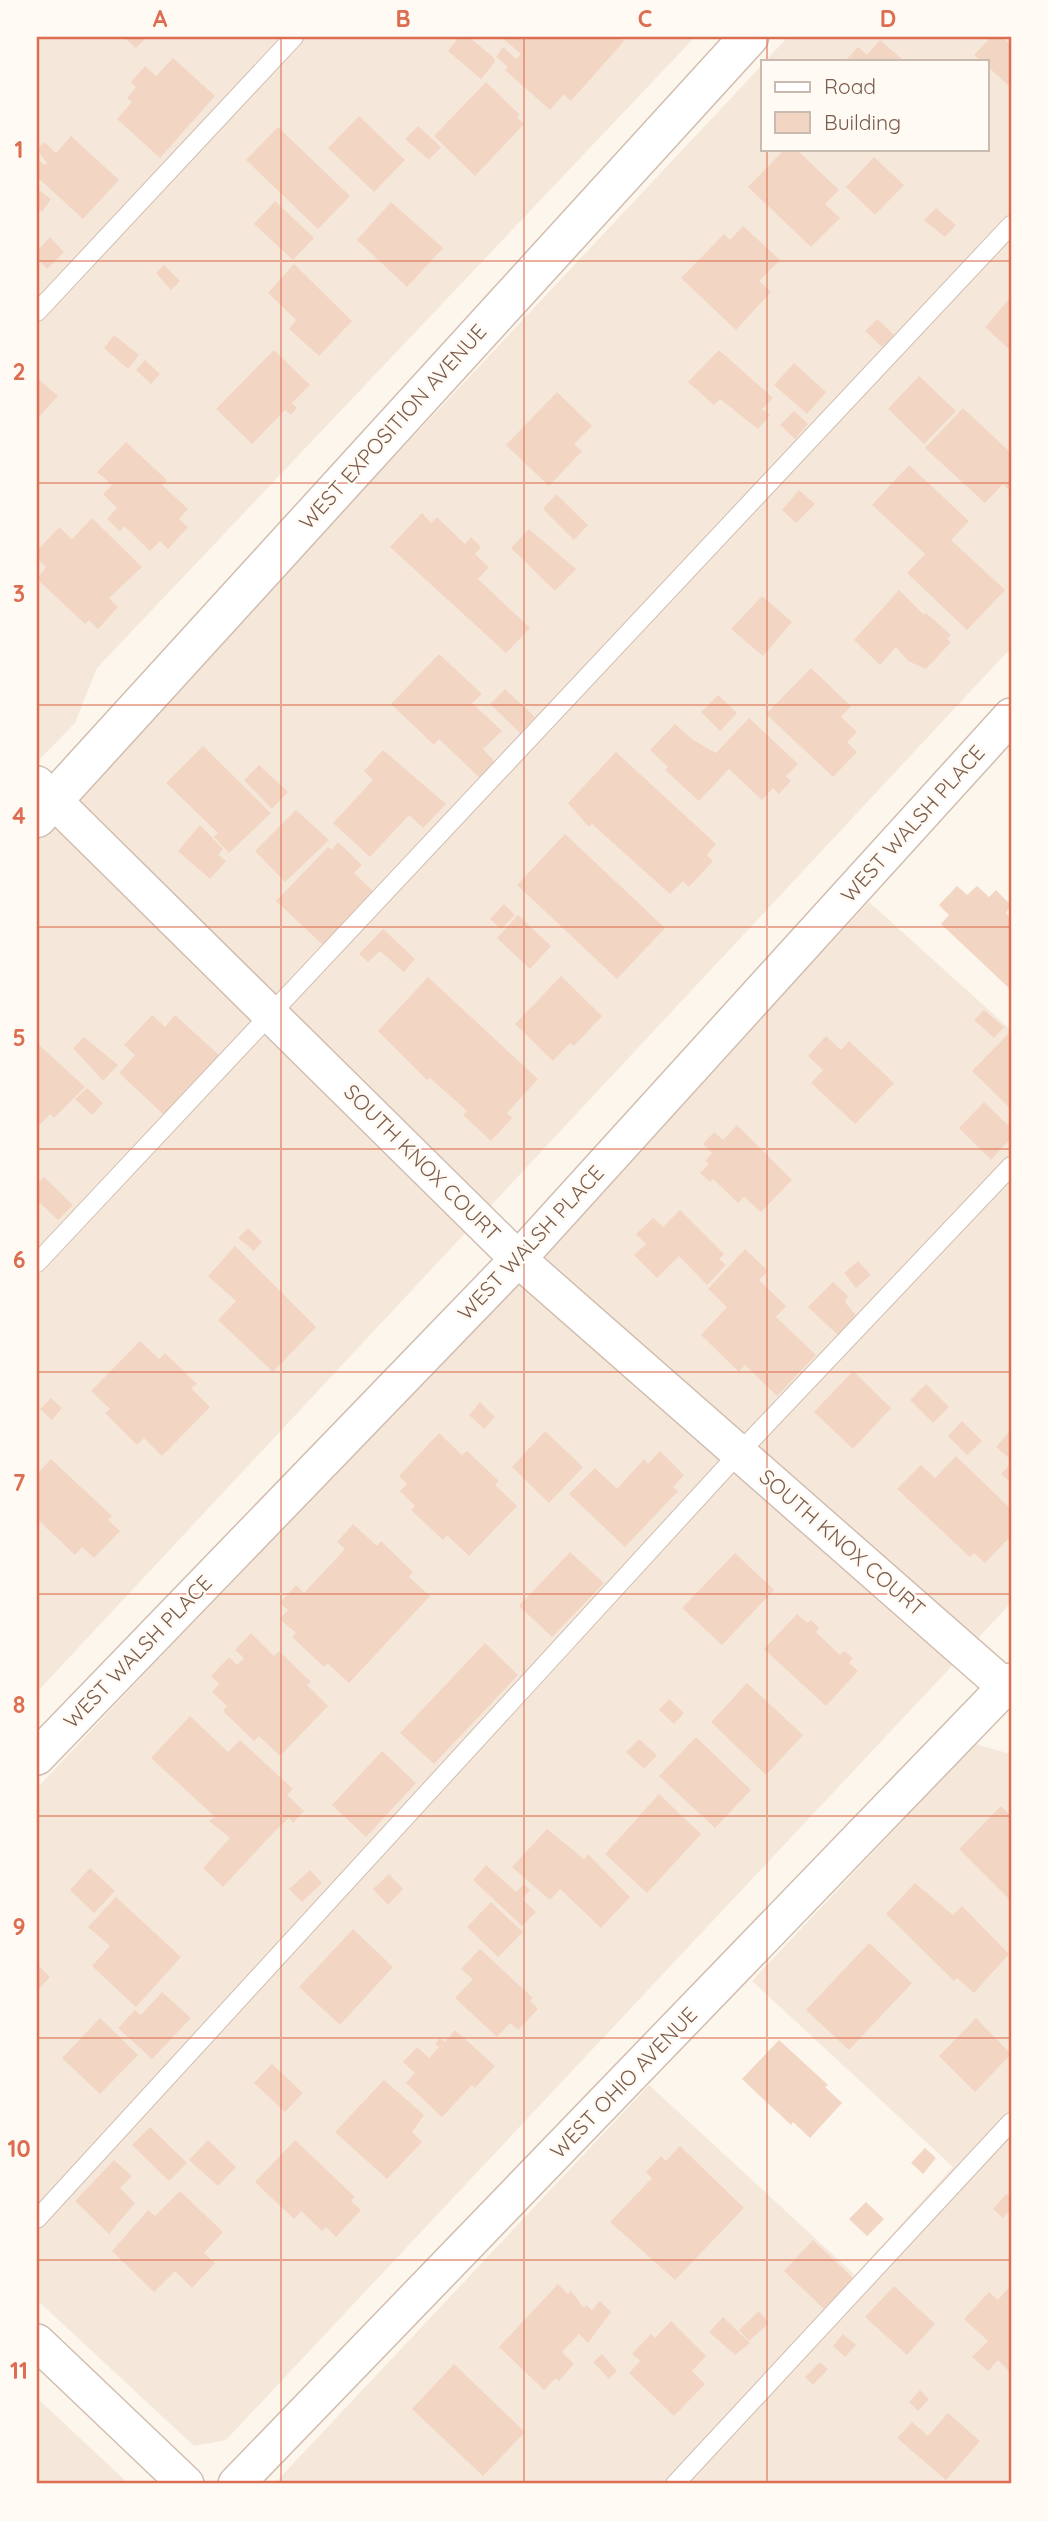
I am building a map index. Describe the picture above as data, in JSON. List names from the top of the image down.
{
  "streets": {
    "street": [
      "WEST EXPOSITION AVENUE",
      "WEST WALSH PLACE",
      "SOUTH KNOX COURT",
      "WEST OHIO AVENUE"
    ]
  },
  "crossings": [
    ["WEST EXPOSITION AVENUE", "SOUTH KNOX COURT"],
    ["WEST WALSH PLACE", "SOUTH KNOX COURT"],
    ["SOUTH KNOX COURT", "WEST OHIO AVENUE"]
  ],
  "legend": ["Road", "Building"],
  "grid": {
    "columns": [
      "A",
      "B",
      "C",
      "D"
    ],
    "rows": [
      "1",
      "2",
      "3",
      "4",
      "5",
      "6",
      "7",
      "8",
      "9",
      "10",
      "11"
    ]
  }
}
